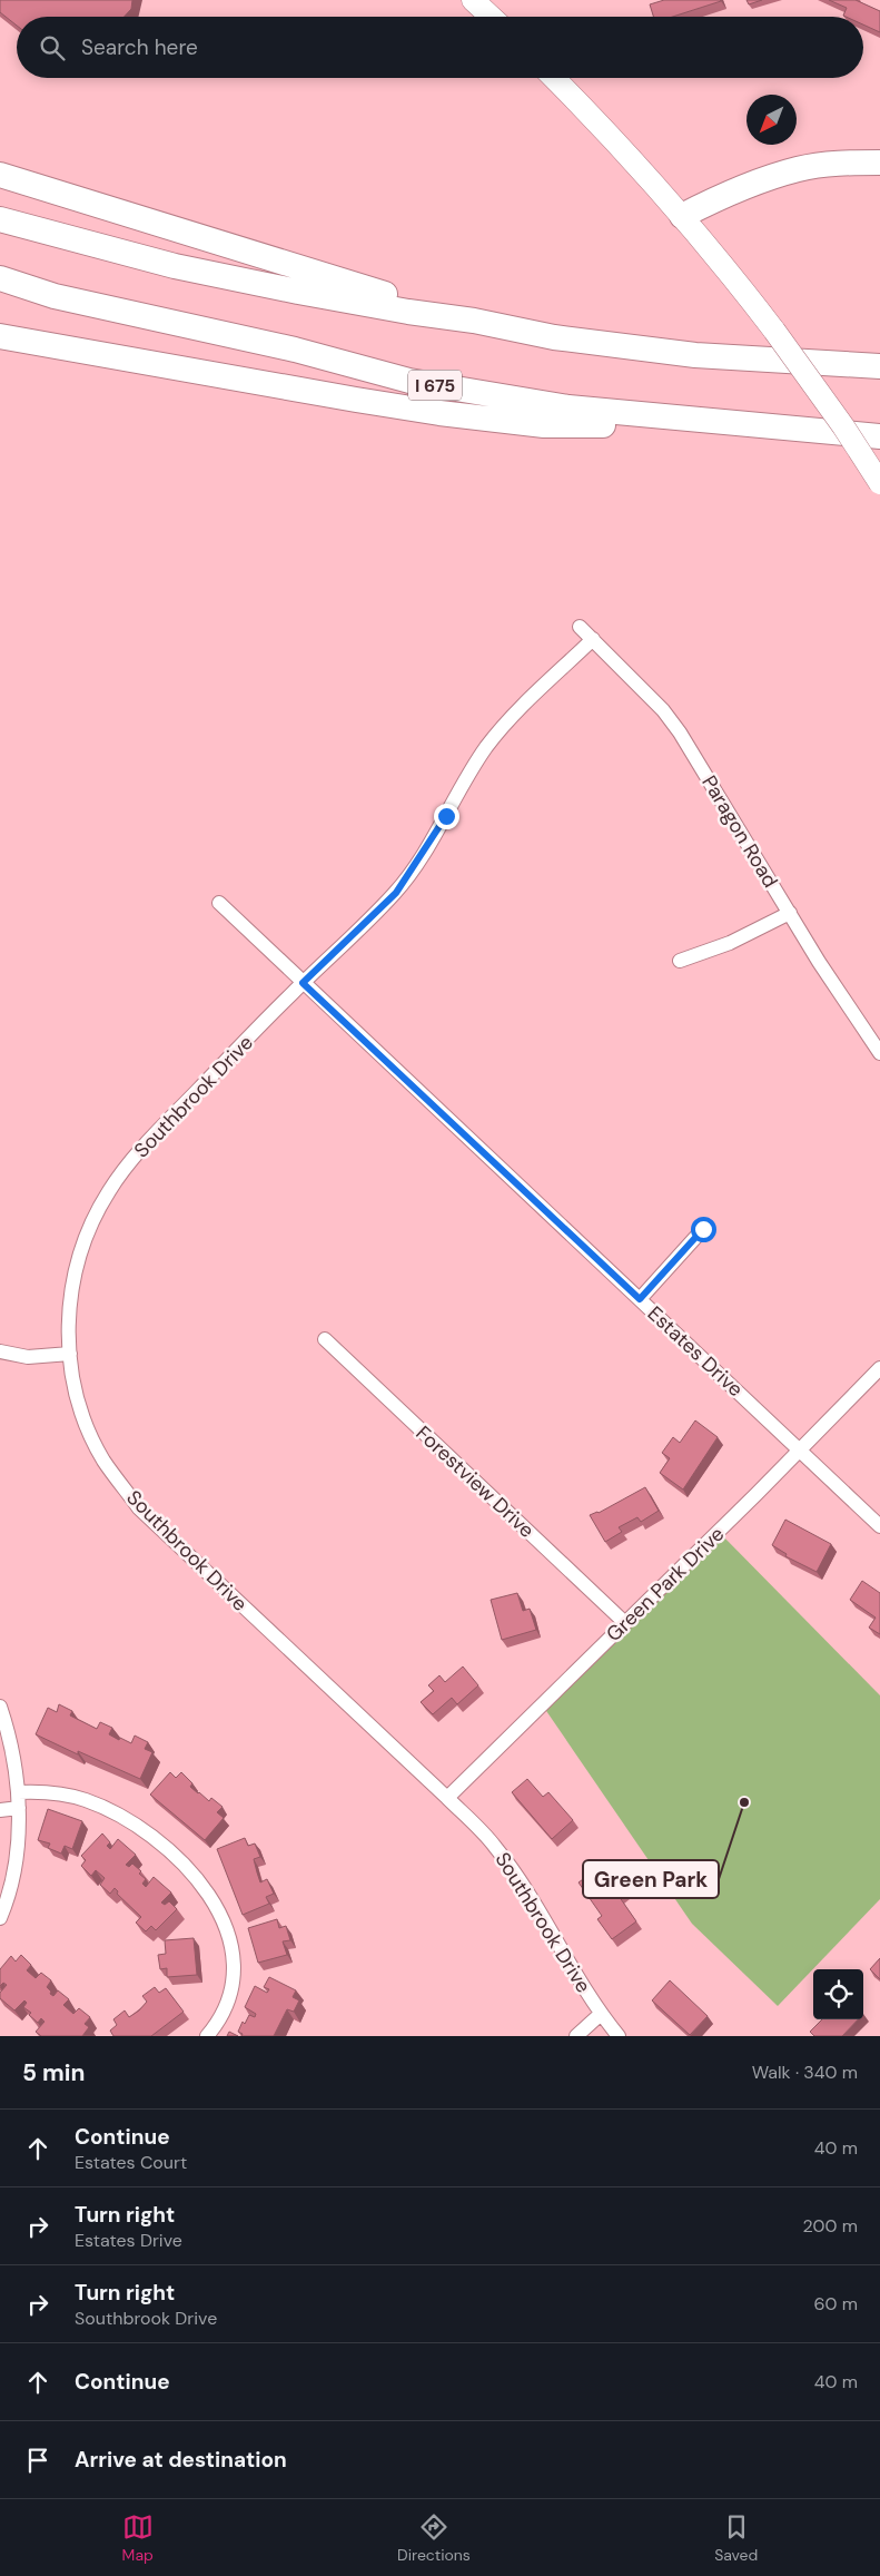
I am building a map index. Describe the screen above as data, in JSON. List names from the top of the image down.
{
  "streets": {
    "highway": ["I 675"],
    "street": [
      "Paragon Road",
      "Southbrook Drive",
      "Estates Drive",
      "Forestview Drive",
      "Green Park Drive"
    ]
  },
  "crossings": [
    ["Paragon Road", "Southbrook Drive"],
    ["Southbrook Drive", "Estates Drive"],
    ["Southbrook Drive", "Green Park Drive"],
    ["Estates Drive", "Green Park Drive"],
    ["Forestview Drive", "Green Park Drive"]
  ],
  "places": ["Green Park"],
  "north": "bottom left",
  "page": {
    "search": "Search here",
    "heading": ["5 min", "Walk · 340 m"],
    "list": [
      ["Continue", "Estates Court", "40 m"],
      ["Turn right", "Estates Drive", "200 m"],
      ["Turn right", "Southbrook Drive", "60 m"],
      ["Continue", "40 m"],
      "Arrive at destination"
    ],
    "nav": ["Map", "Directions", "Saved"]
  }
}
